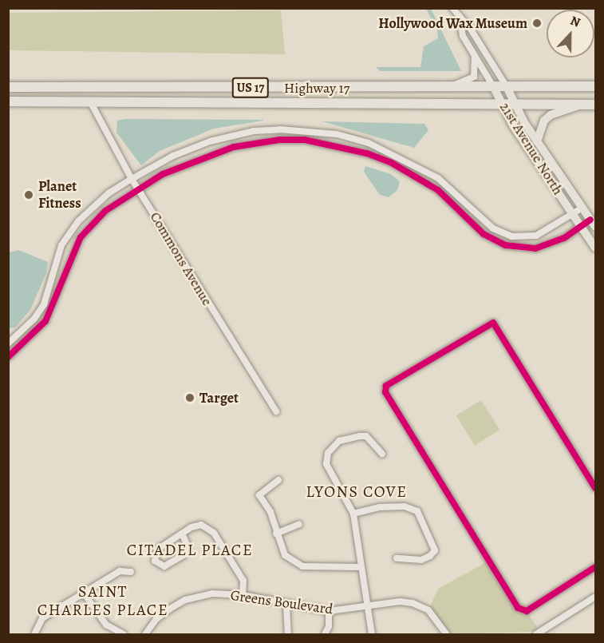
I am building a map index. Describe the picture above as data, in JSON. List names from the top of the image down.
{
  "streets": {
    "highway": ["US 17", "Highway 17"],
    "main road": ["21st Avenue North"],
    "street": ["Commons Avenue", "Greens Boulevard"]
  },
  "crossings": [
    ["Highway 17", "21st Avenue North"],
    ["Highway 17", "Commons Avenue"]
  ],
  "districts": ["LYONS COVE", "CITADEL PLACE", "SAINT CHARLES PLACE"],
  "places": ["Hollywood Wax Museum", "Planet Fitness", "Target"],
  "north": "top"
}
